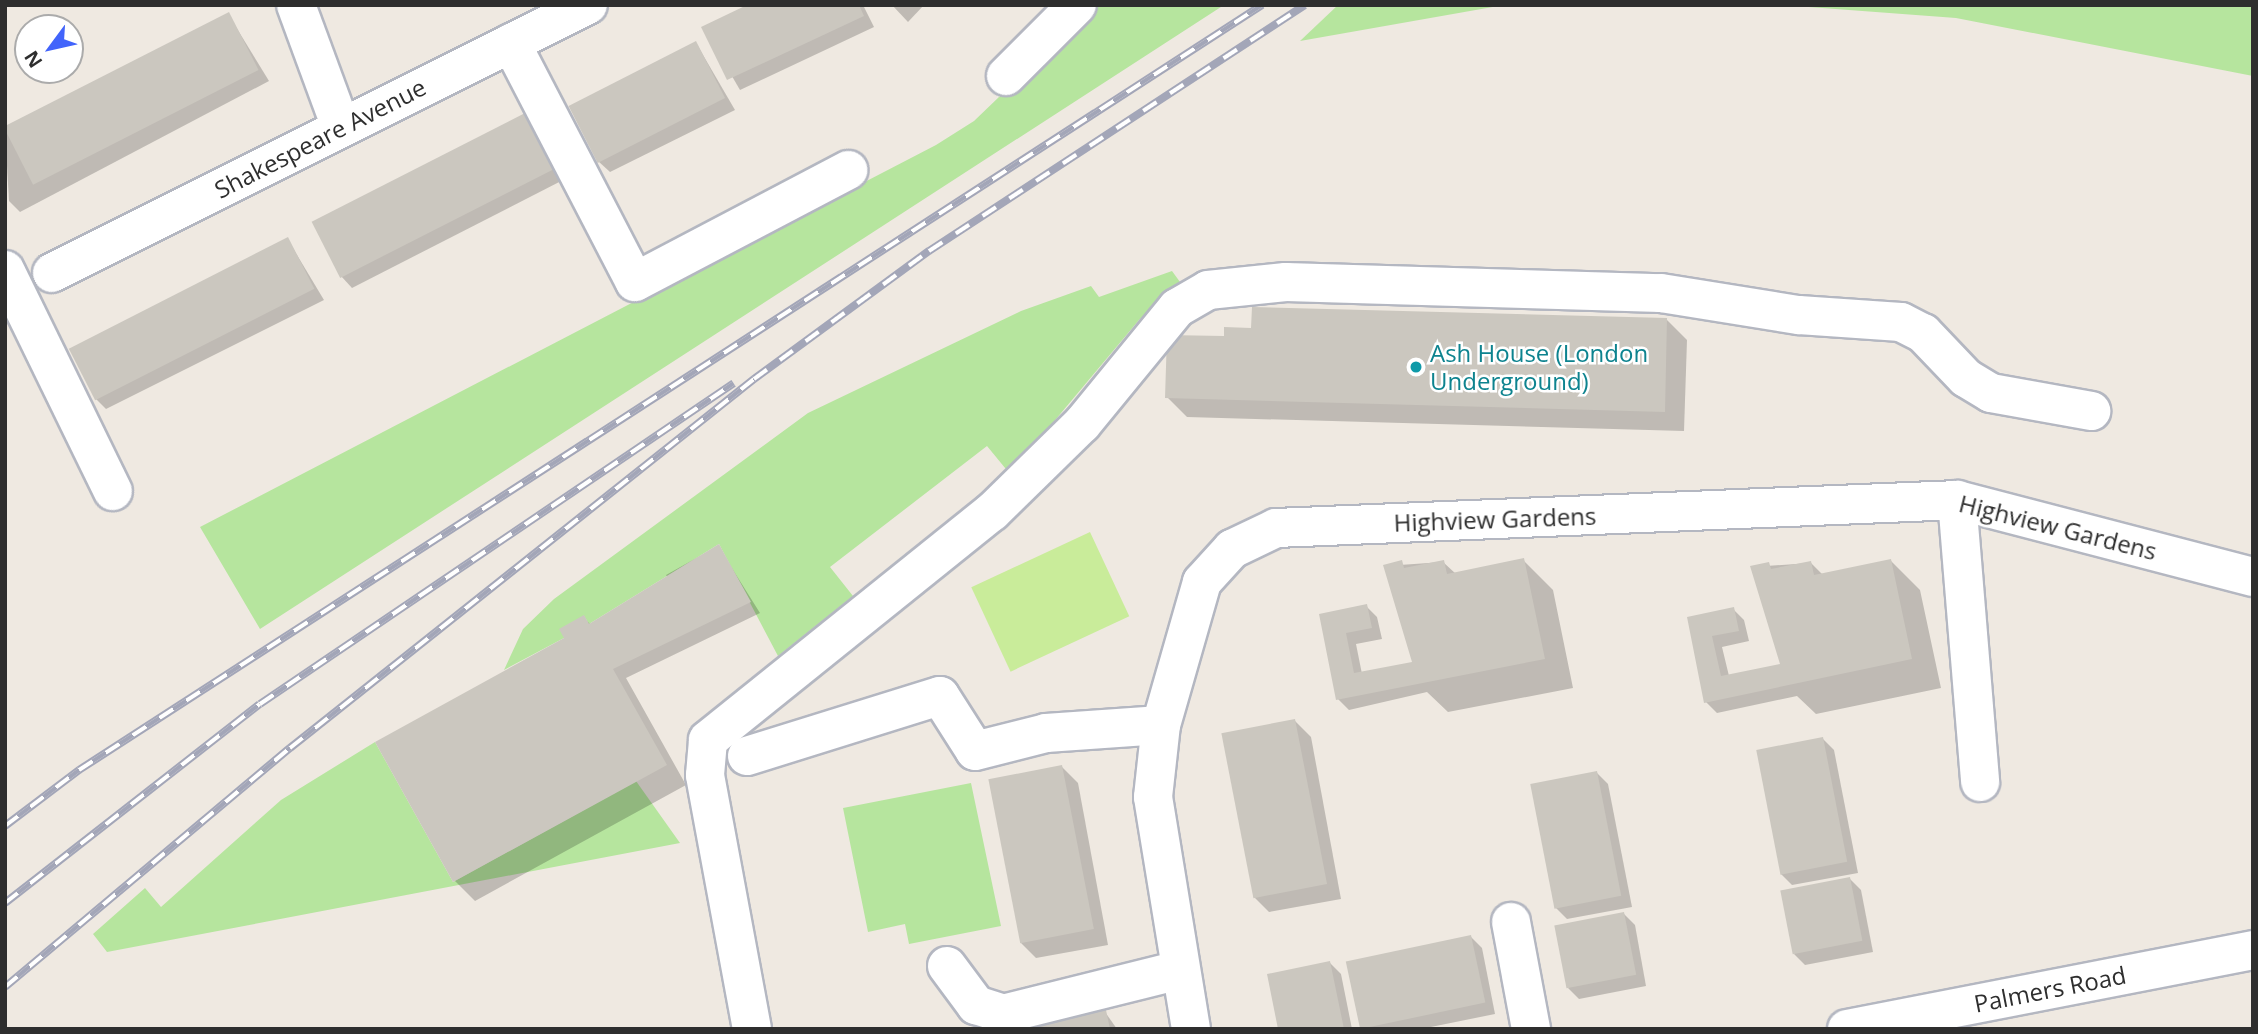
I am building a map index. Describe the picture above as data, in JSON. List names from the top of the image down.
{
  "streets": {
    "street": ["Shakespeare Avenue", "Highview Gardens", "Palmers Road"]
  },
  "places": ["Ash House (London Underground)"],
  "north": "bottom left"
}
